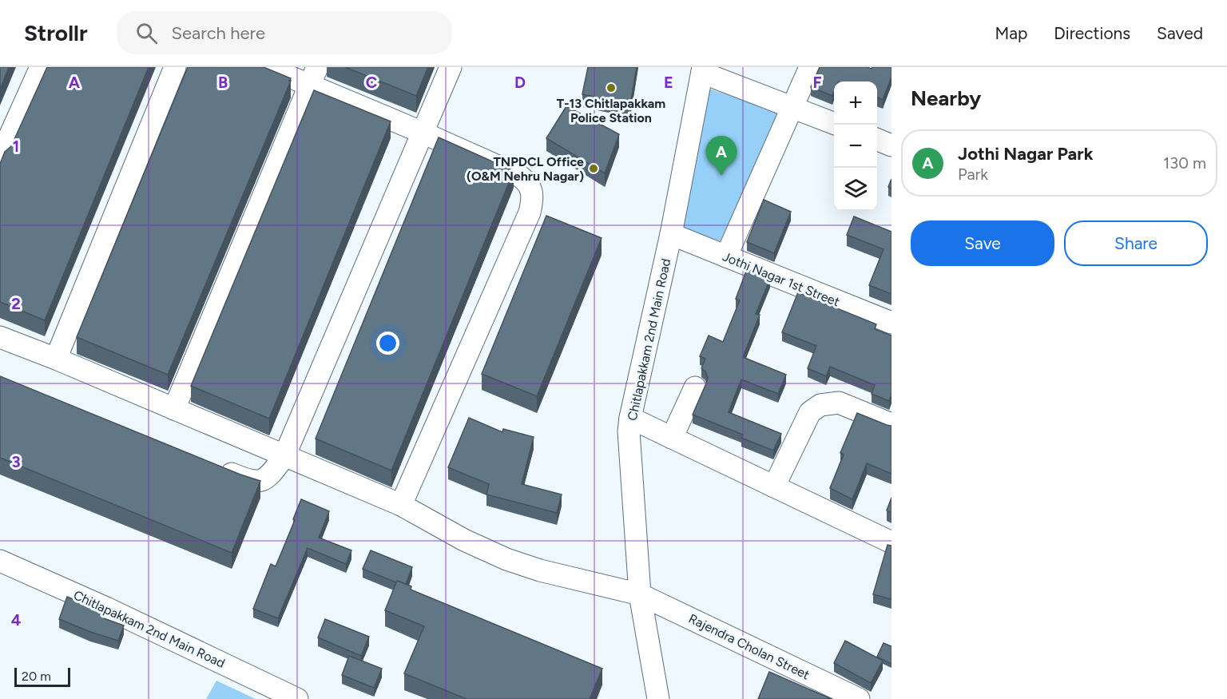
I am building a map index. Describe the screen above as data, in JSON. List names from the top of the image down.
{
  "streets": {
    "street": ["Jothi Nagar 1st Street", "Chitlapakkam 2nd Main Road", "Rajendra Cholan Street"]
  },
  "crossings": [
    ["Jothi Nagar 1st Street", "Chitlapakkam 2nd Main Road"],
    ["Chitlapakkam 2nd Main Road", "Rajendra Cholan Street"]
  ],
  "places": ["T-13 Chitlapakkam Police Station", "TNPDCL Office (O&M Nehru Nagar)"],
  "scale_bar": "20 m",
  "page": {
    "header": "Strollr",
    "search": "Search here",
    "nav": ["Map", "Directions", "Saved"],
    "heading": "Nearby",
    "map_buttons": ["+", "−"],
    "list": [
      {
        "mark": "A",
        "name": "Jothi Nagar Park",
        "note": "Park",
        "value": "130 m"
      }
    ],
    "pins": "A",
    "buttons": ["Save", "Share"],
    "scale": "20 m"
  },
  "grid": {
    "columns": [
      "A",
      "B",
      "C",
      "D",
      "E",
      "F"
    ],
    "rows": [
      "1",
      "2",
      "3",
      "4"
    ]
  }
}
